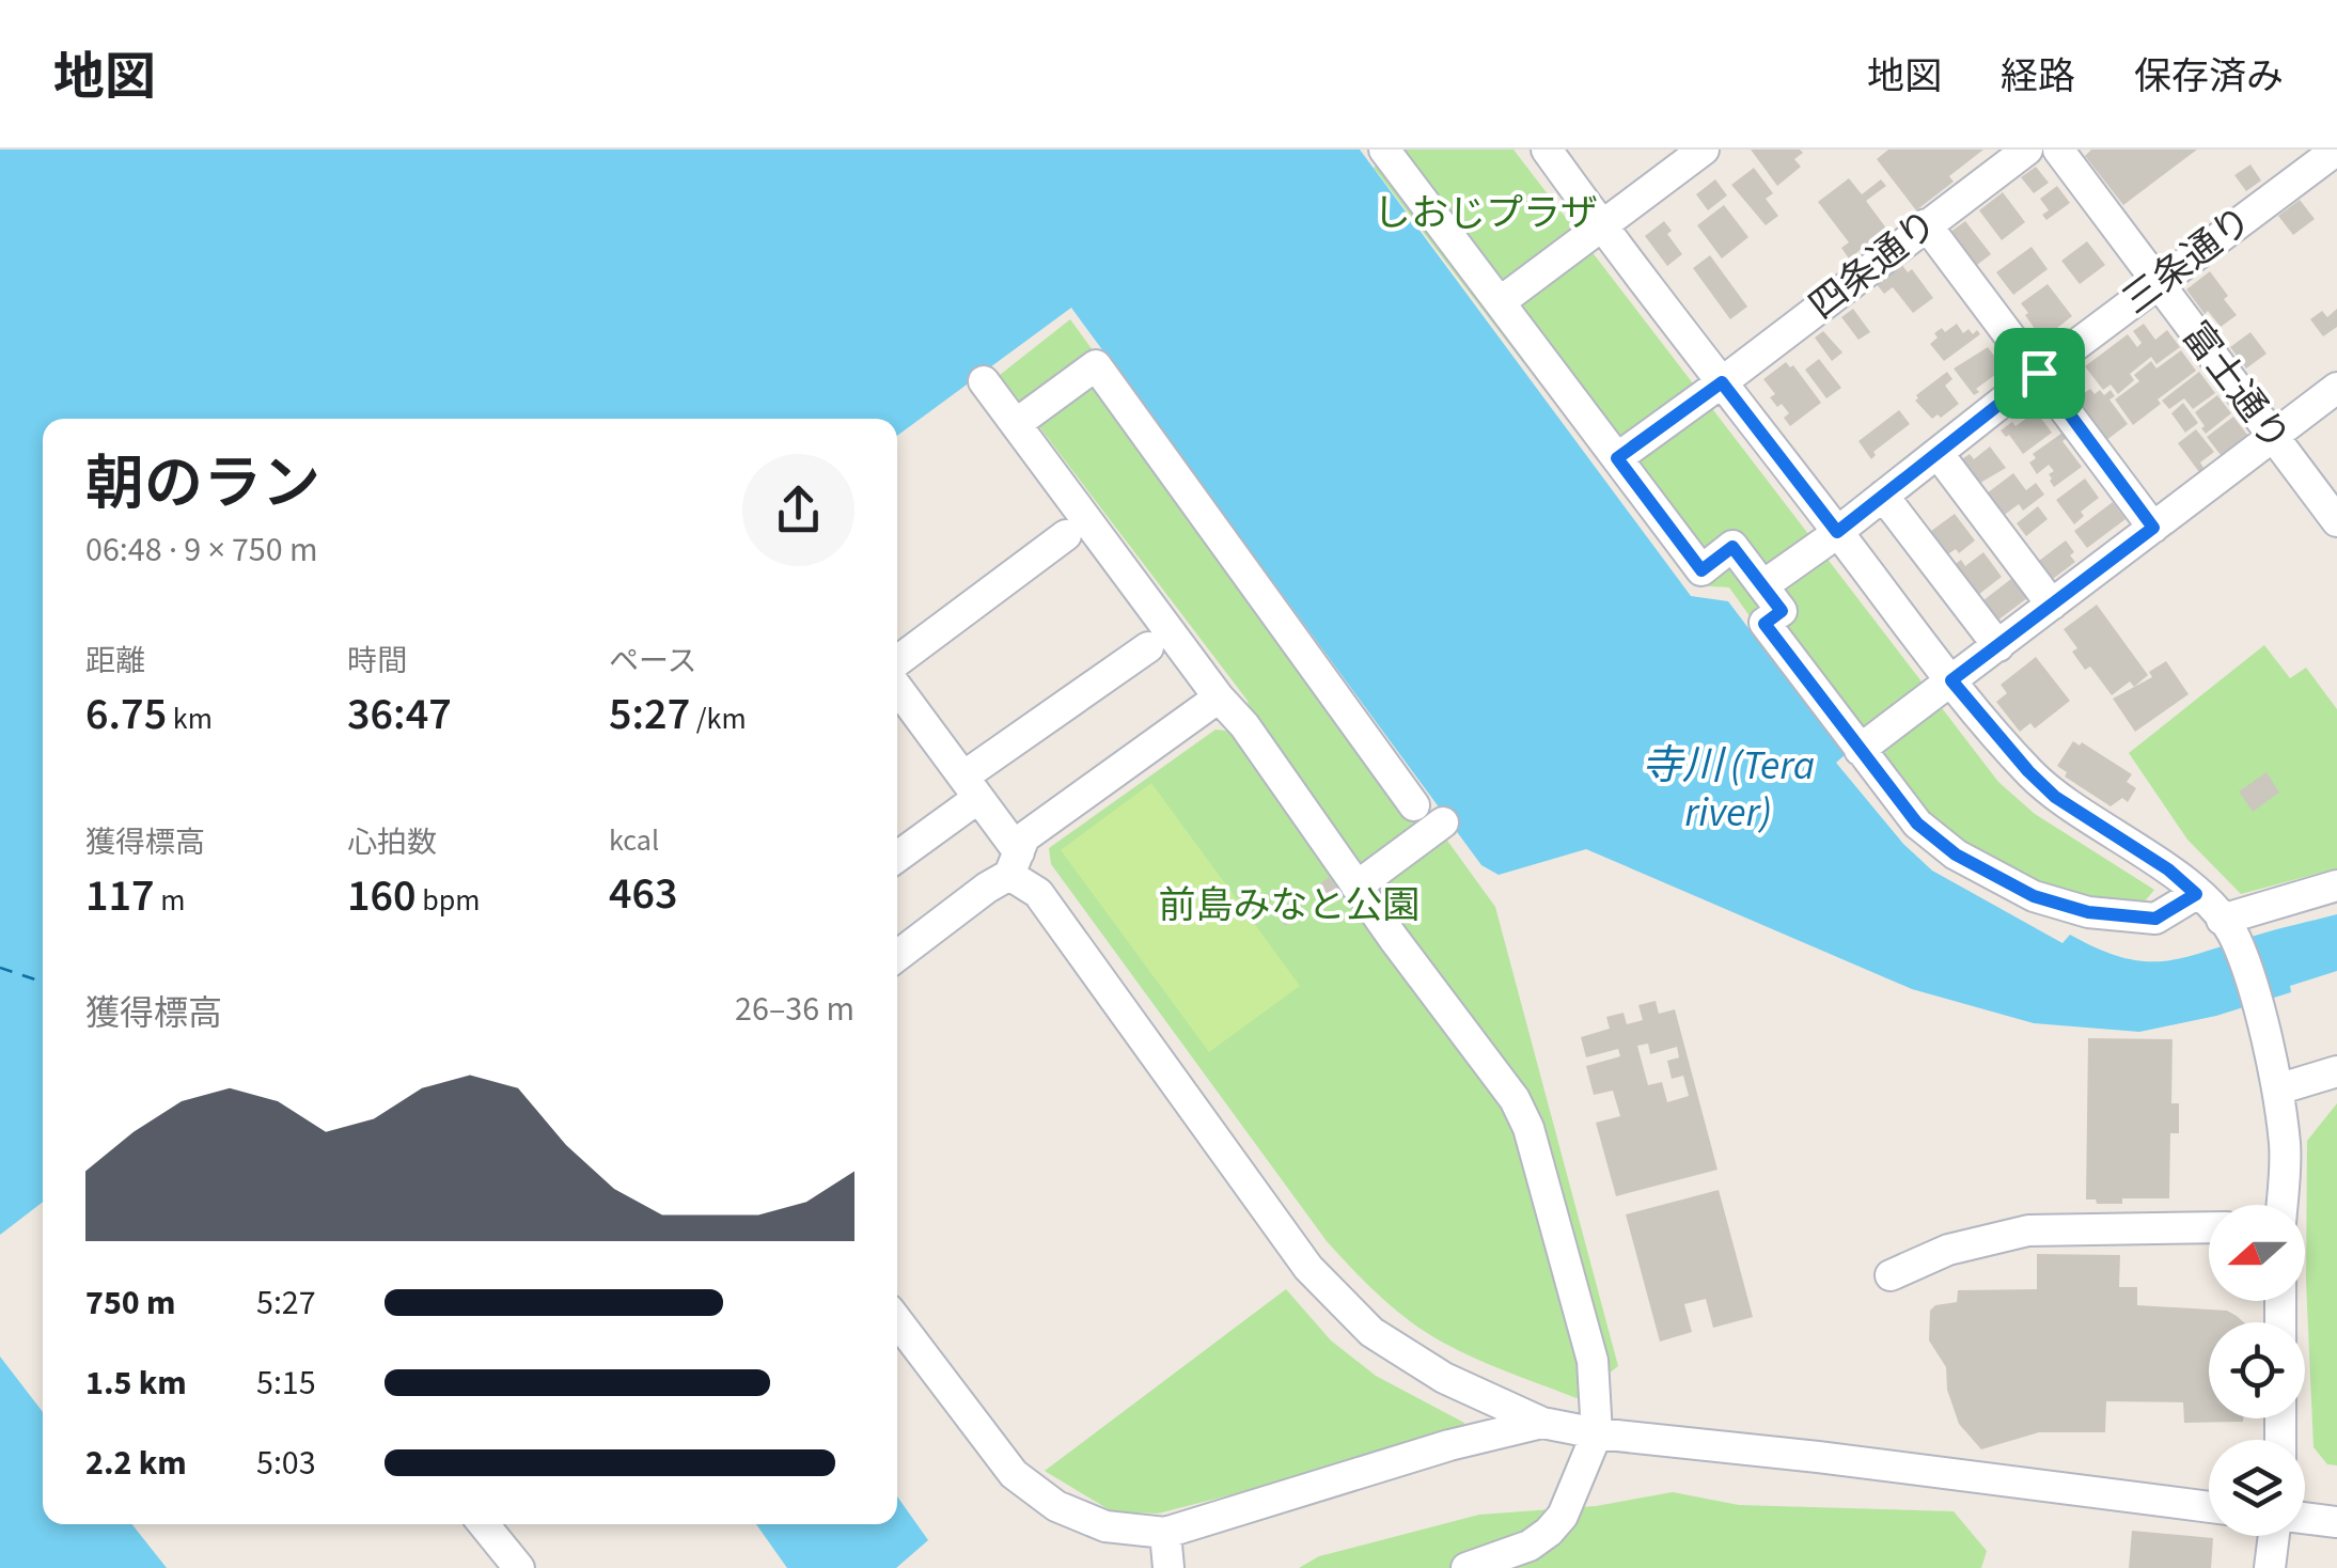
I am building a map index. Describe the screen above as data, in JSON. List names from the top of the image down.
{
  "streets": {
    "street": ["三条通り", "四条通り", "富士通り"]
  },
  "crossings": [
    ["三条通り", "富士通り"]
  ],
  "water": ["寺川 (Tera river)"],
  "parks": ["しおじプラザ", "前島みなと公園"],
  "north": "left",
  "page": {
    "header": "地図",
    "nav": ["地図", "経路", "保存済み"],
    "heading": ["朝のラン", "06:48 · 9 × 750 m"],
    "stats": [
      ["距離", "6.75 km"],
      ["時間", "36:47"],
      ["ペース", "5:27 /km"],
      ["獲得標高", "117 m"],
      ["心拍数", "160 bpm"],
      ["kcal", "463"]
    ],
    "chart": ["獲得標高", "26–36 m"],
    "list": [
      {
        "name": "750 m",
        "note": "5:27"
      },
      {
        "name": "1.5 km",
        "note": "5:15"
      },
      {
        "name": "2.2 km",
        "note": "5:03"
      }
    ]
  }
}
